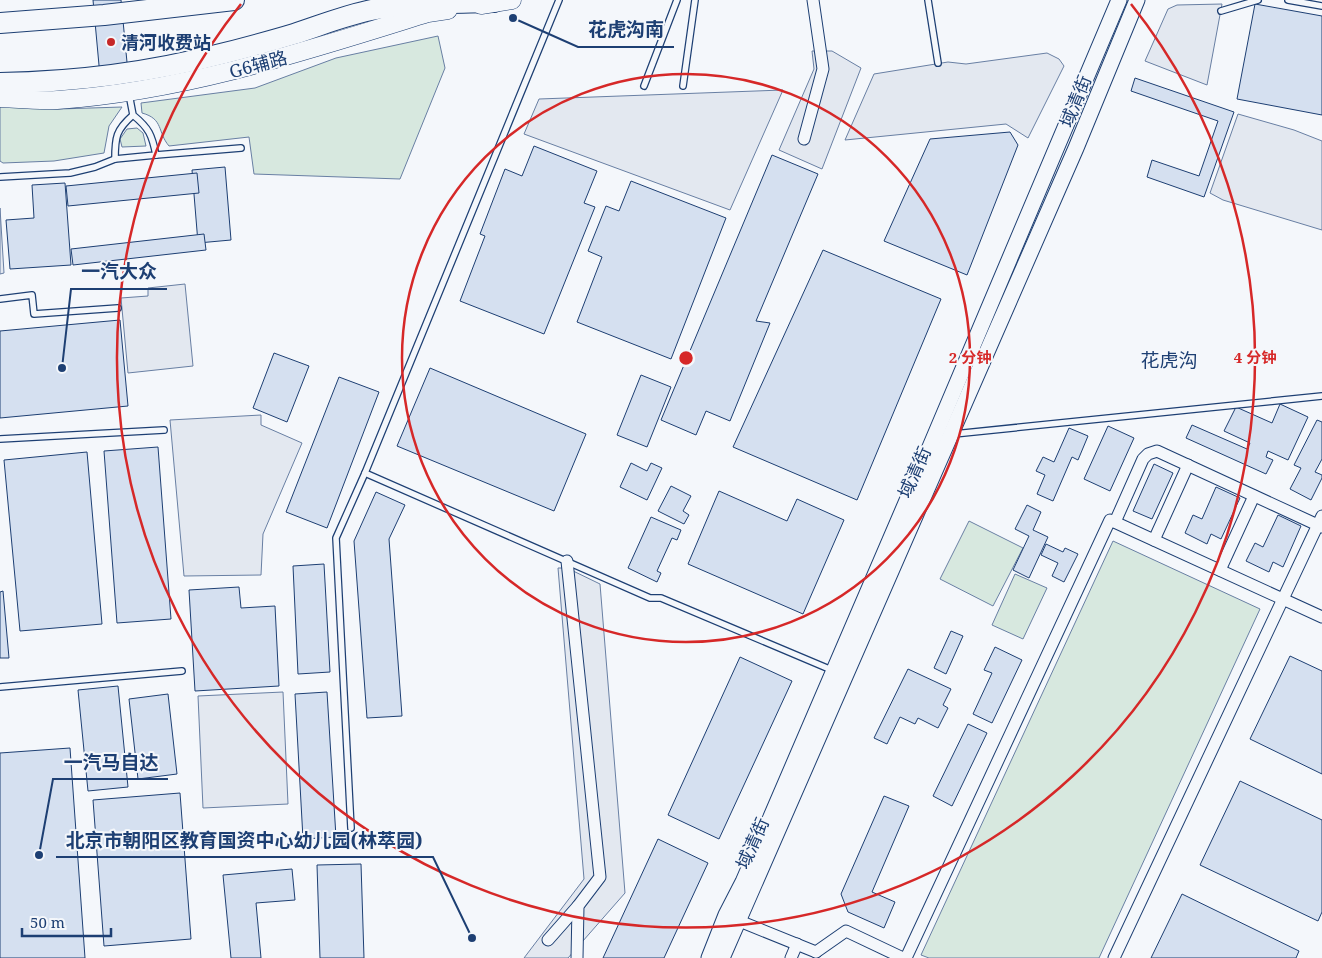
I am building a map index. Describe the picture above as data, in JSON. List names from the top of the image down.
{
  "streets": {
    "main road": ["G6辅路"],
    "street": ["域清街"]
  },
  "districts": ["花虎沟"],
  "places": [
    "花虎沟南",
    "清河收费站",
    "一汽大众",
    "一汽马自达",
    "北京市朝阳区教育国资中心幼儿园(林萃园)"
  ],
  "scale_bar": "50 m",
  "rings": ["2 分钟", "4 分钟"]
}
